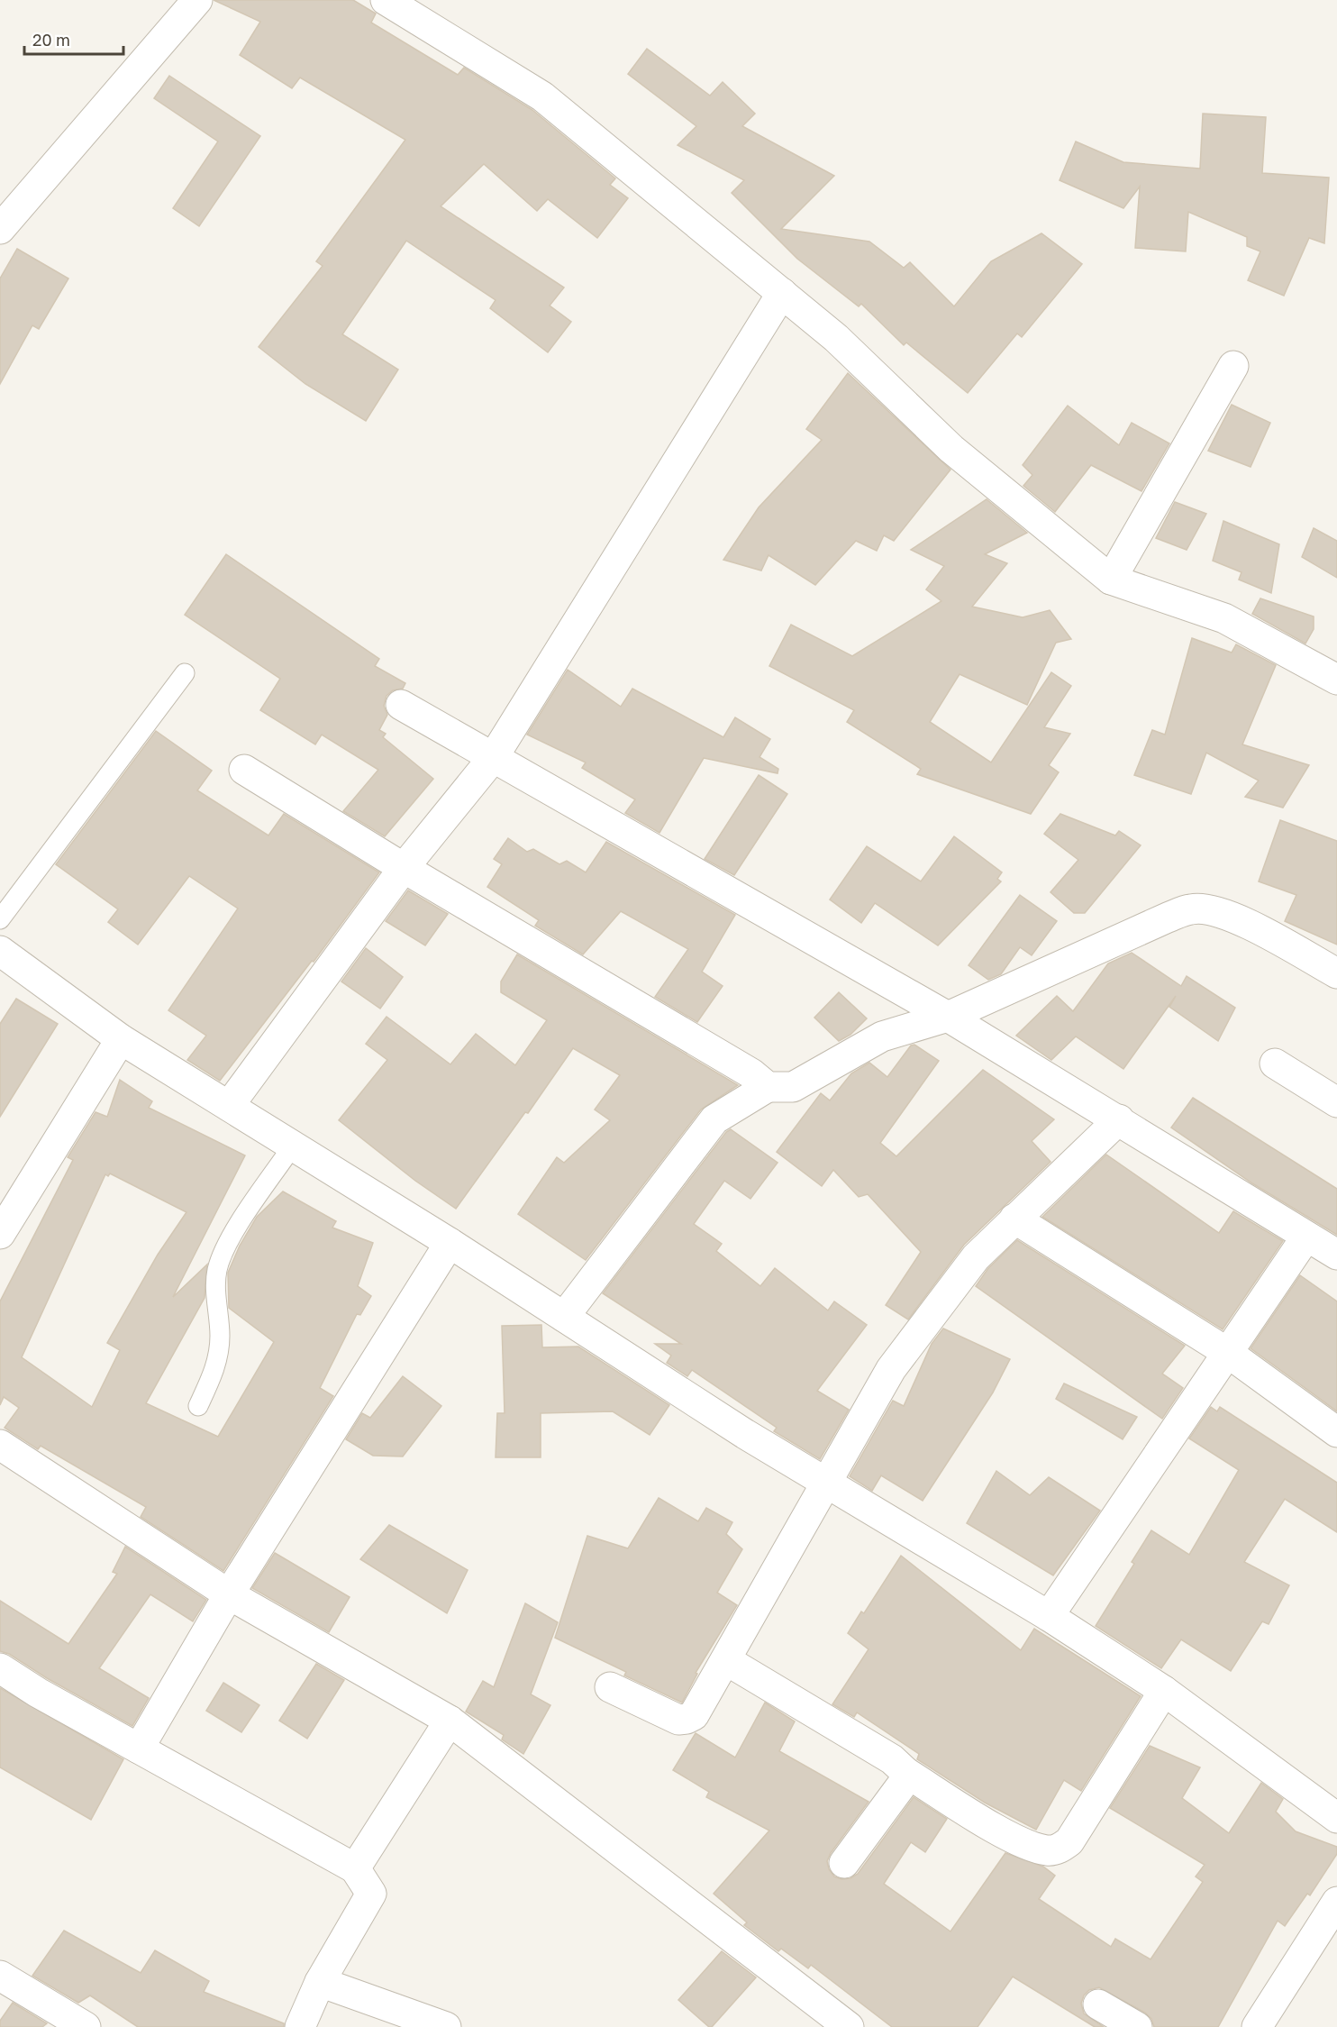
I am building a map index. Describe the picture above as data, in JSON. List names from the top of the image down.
{
  "scale_bar": "20 m"
}
